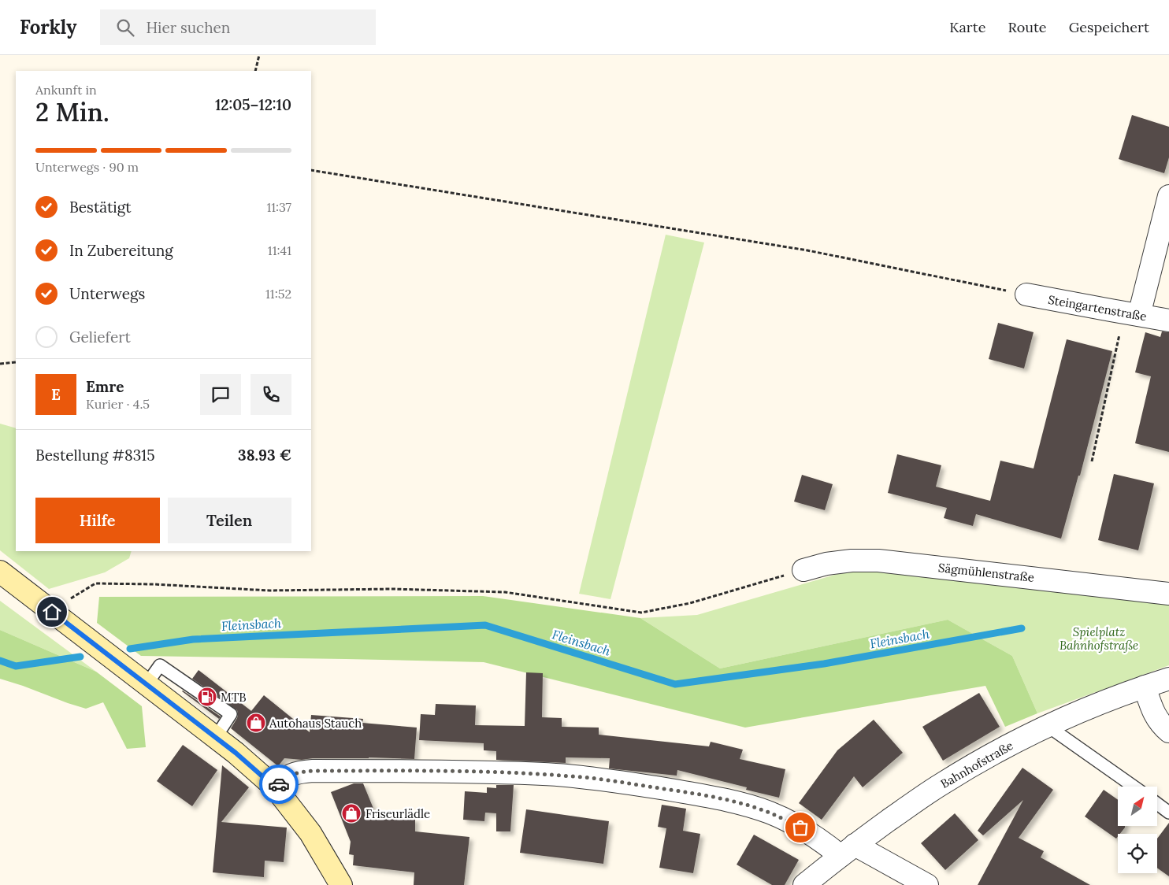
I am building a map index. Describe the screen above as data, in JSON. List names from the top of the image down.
{
  "streets": {
    "street": ["Steingartenstraße", "Sägmühlenstraße", "Bahnhofstraße"]
  },
  "water": ["Fleinsbach"],
  "parks": ["Spielplatz Bahnhofstraße"],
  "places": {
    "fuel station": ["MTB"],
    "shop": ["Autohaus Stauch", "Friseurlädle"]
  },
  "north": "top right",
  "page": {
    "header": "Forkly",
    "search": "Hier suchen",
    "nav": ["Karte", "Route", "Gespeichert"],
    "heading": ["2 Min.", "Ankunft in", "12:05–12:10"],
    "panel": [
      "Emre",
      "Kurier · 4.5",
      "Bestellung #8315",
      "38.93 €"
    ],
    "bar": "Unterwegs · 90 m",
    "list": [
      ["Bestätigt", "11:37"],
      ["In Zubereitung", "11:41"],
      ["Unterwegs", "11:52"],
      "Geliefert"
    ],
    "round": "E",
    "buttons": ["Hilfe", "Teilen"]
  }
}
